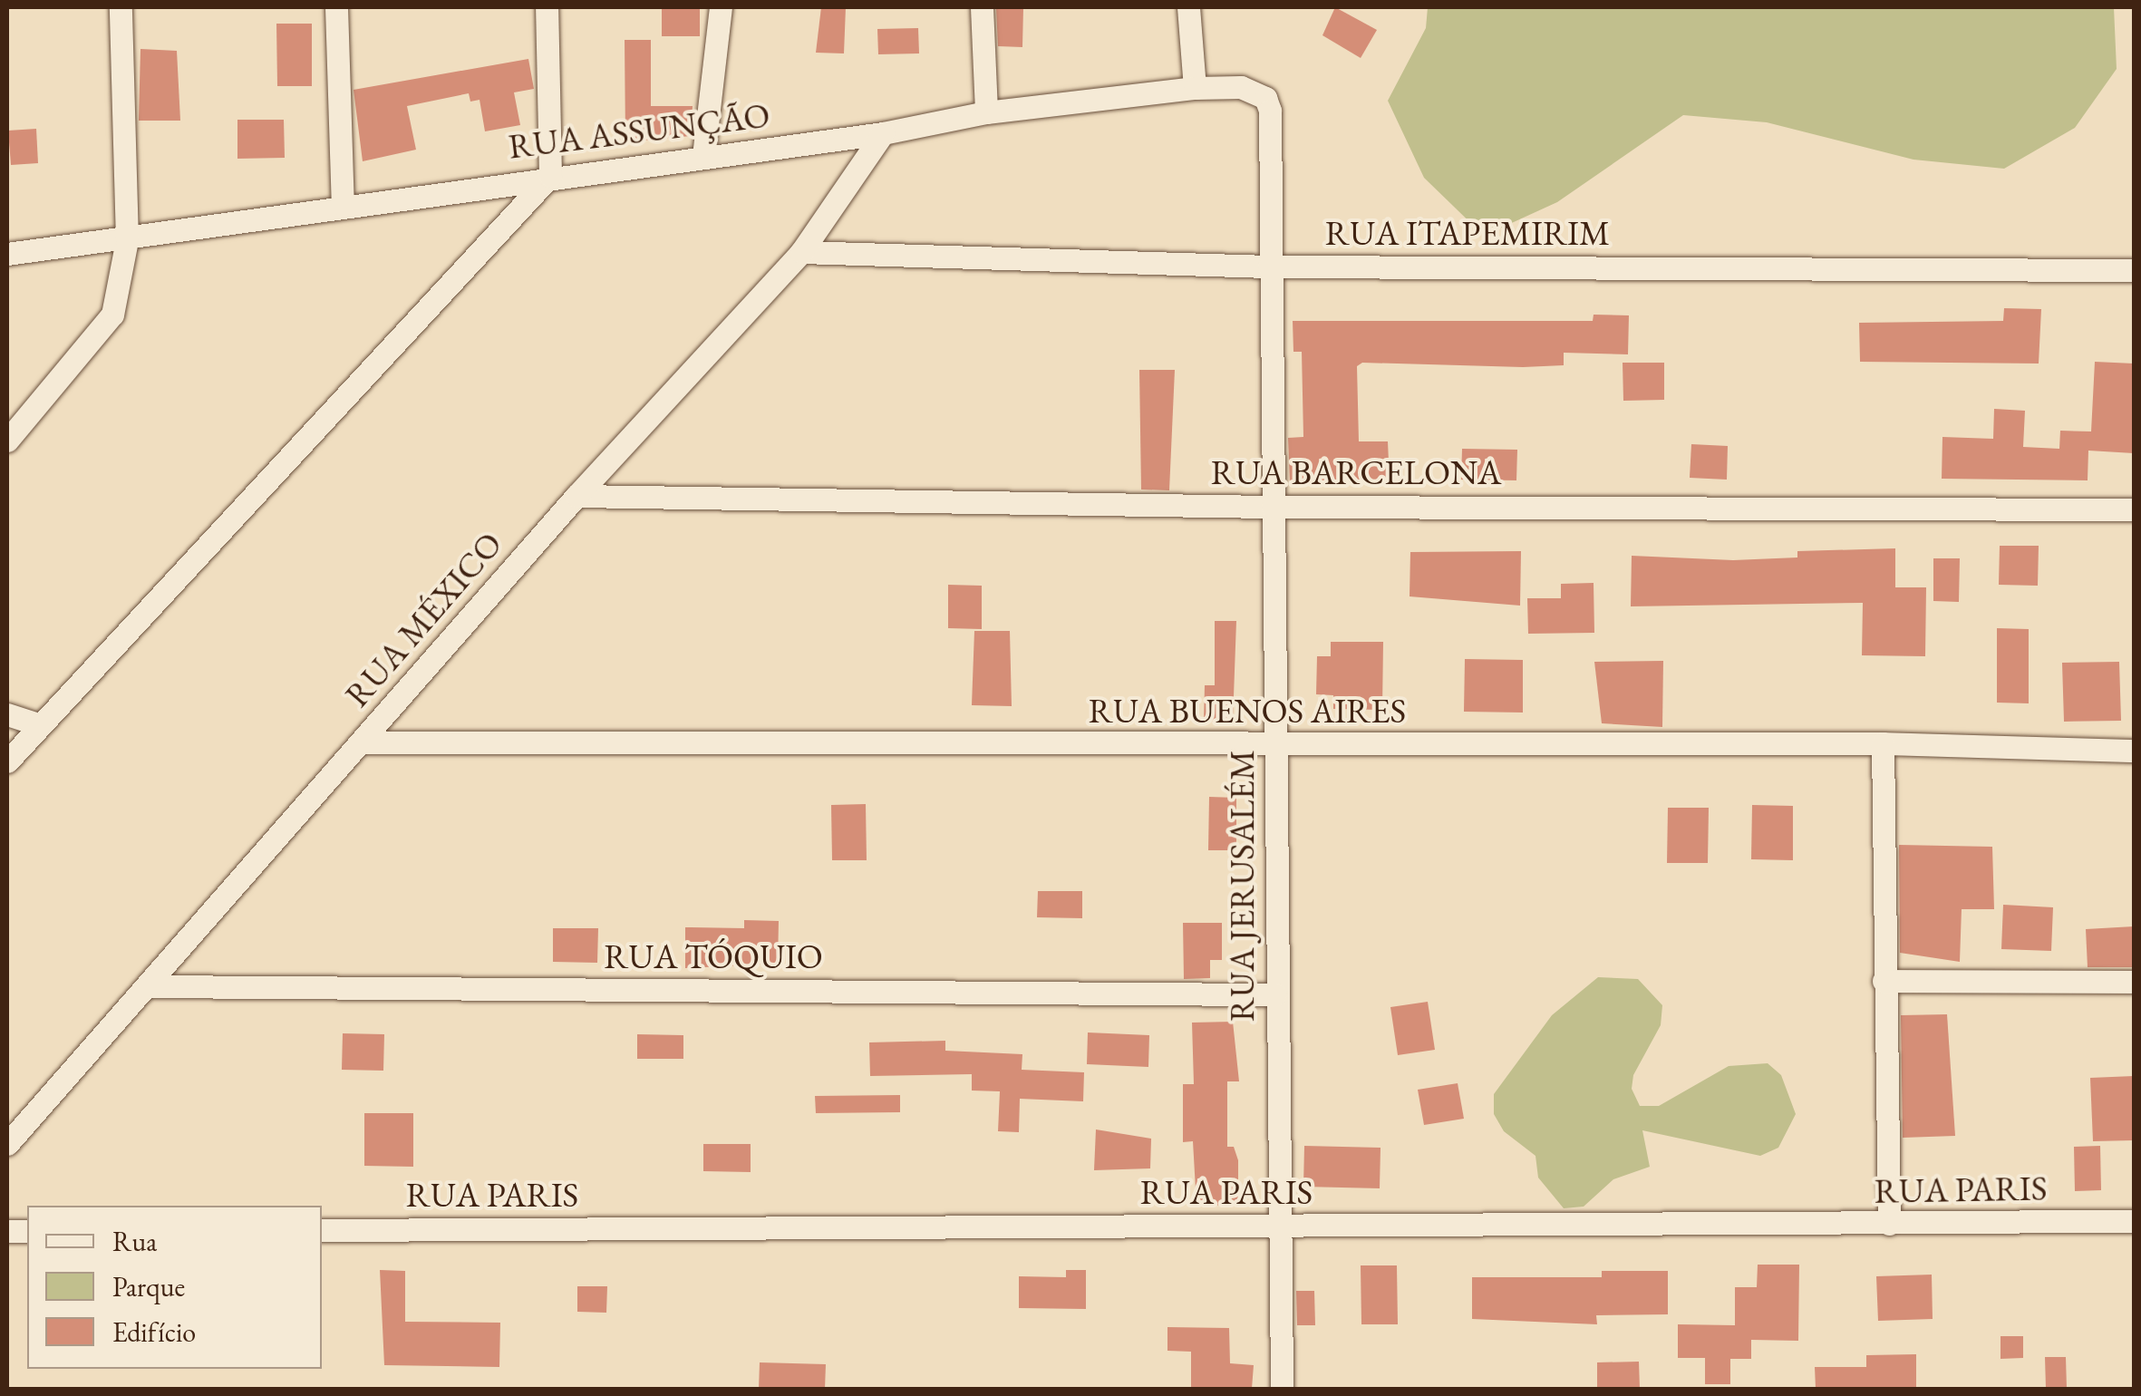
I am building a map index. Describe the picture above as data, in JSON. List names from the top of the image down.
{
  "streets": {
    "street": [
      "RUA ASSUNÇÃO",
      "RUA ITAPEMIRIM",
      "RUA BARCELONA",
      "RUA MÉXICO",
      "RUA BUENOS AIRES",
      "RUA JERUSALÉM",
      "RUA TÓQUIO",
      "RUA PARIS"
    ]
  },
  "crossings": [
    ["RUA ASSUNÇÃO", "RUA MÉXICO"],
    ["RUA ASSUNÇÃO", "RUA JERUSALÉM"],
    ["RUA ITAPEMIRIM", "RUA MÉXICO"],
    ["RUA ITAPEMIRIM", "RUA JERUSALÉM"],
    ["RUA BARCELONA", "RUA MÉXICO"],
    ["RUA BARCELONA", "RUA JERUSALÉM"],
    ["RUA MÉXICO", "RUA BUENOS AIRES"],
    ["RUA MÉXICO", "RUA TÓQUIO"],
    ["RUA BUENOS AIRES", "RUA JERUSALÉM"],
    ["RUA JERUSALÉM", "RUA TÓQUIO"],
    ["RUA JERUSALÉM", "RUA PARIS"]
  ],
  "legend": ["Rua", "Parque", "Edifício"]
}
